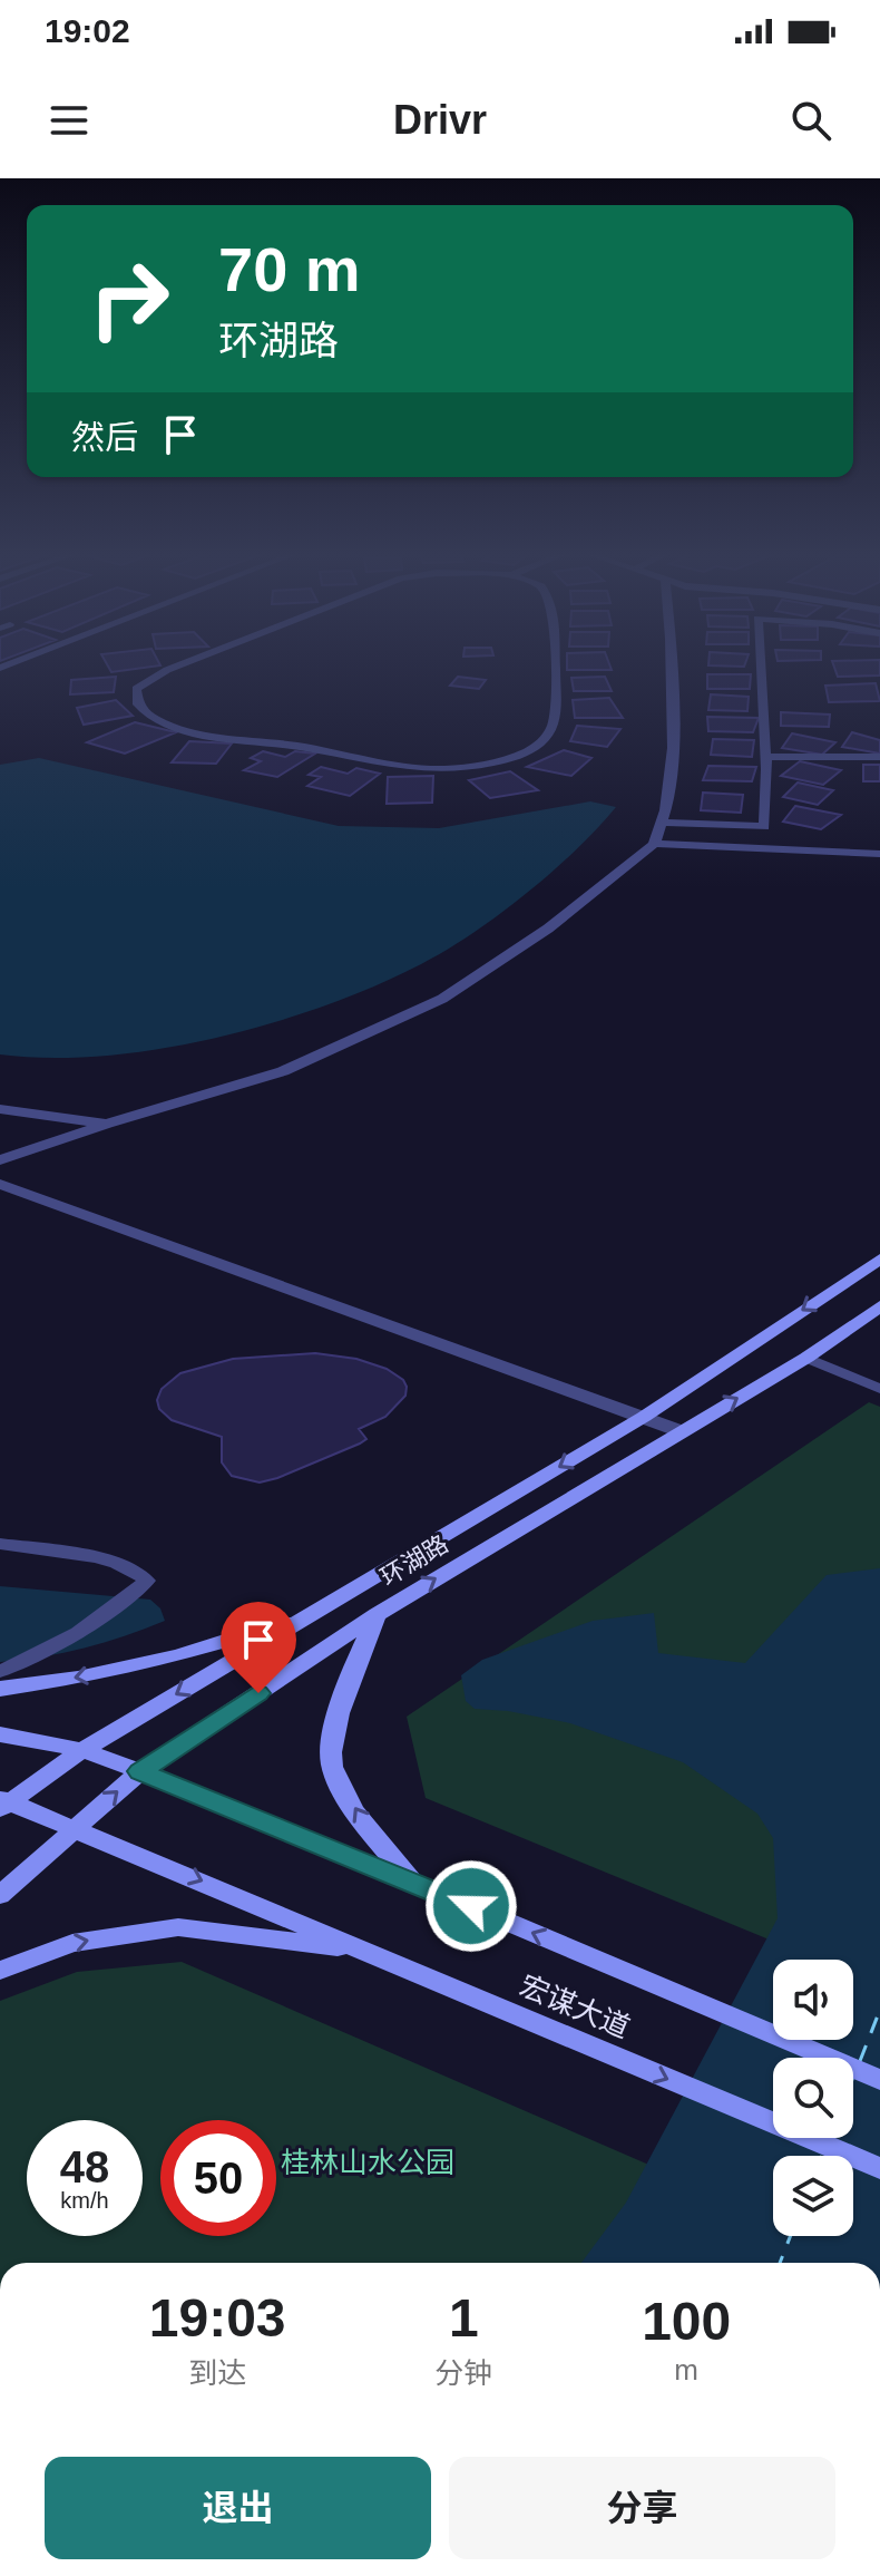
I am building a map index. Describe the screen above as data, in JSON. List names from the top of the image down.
{
  "streets": {
    "main road": ["环湖路", "宏谋大道"]
  },
  "crossings": [
    ["环湖路", "宏谋大道"]
  ],
  "parks": ["桂林山水公园"],
  "page": {
    "status": "19:02",
    "header": "Drivr",
    "turn": ["70 m", "环湖路"],
    "then": "然后",
    "speed": "48 km/h",
    "limit": "50",
    "eta": [
      "19:03",
      "到达",
      "1",
      "分钟",
      "100",
      "m"
    ],
    "buttons": ["退出", "分享"]
  }
}
